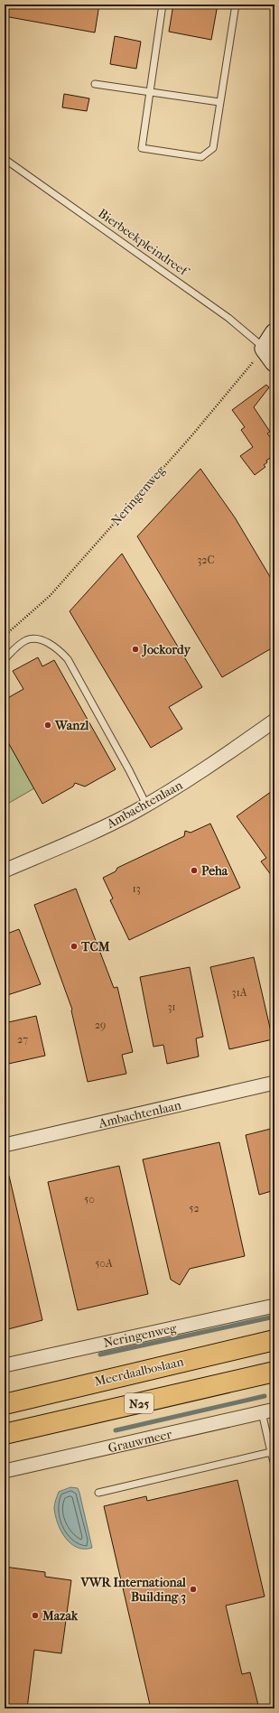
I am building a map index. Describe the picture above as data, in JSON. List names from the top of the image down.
{
  "streets": {
    "highway": ["Meerdaalboslaan", "N25"],
    "street": ["Neringenweg", "Ambachtenlaan", "Grauwmeer"],
    "lane": ["Bierbeekpleindreef"]
  },
  "crossings": [
    ["Bierbeekpleindreef", "Neringenweg"]
  ],
  "places": [
    "Jockordy",
    "Wanzl",
    "Peha",
    "TCM",
    "VWR International Building 3",
    "Mazak"
  ],
  "house_numbers": [
    "32C",
    "13",
    "31A",
    "31",
    "29",
    "27",
    "50",
    "52",
    "50A"
  ]
}
